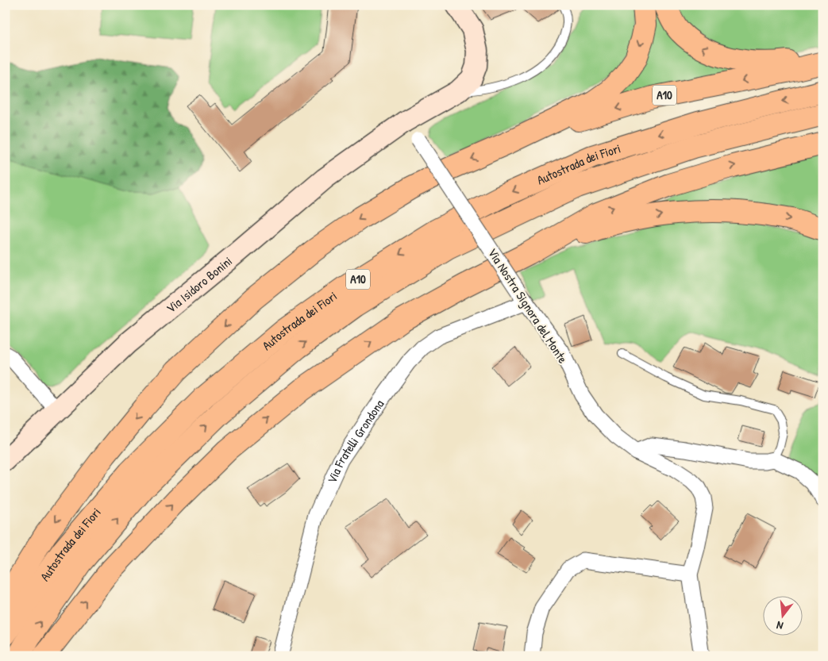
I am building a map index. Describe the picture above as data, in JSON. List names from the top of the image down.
{
  "streets": {
    "highway": ["A10", "Autostrada dei Fiori"],
    "street": ["Via Isidoro Bonini", "Via Nostra Signora del Monte", "Via Fratelli Grondona"]
  },
  "crossings": [
    ["Via Isidoro Bonini", "Via Nostra Signora del Monte"],
    ["Via Nostra Signora del Monte", "Via Fratelli Grondona"]
  ],
  "north": "bottom"
}
